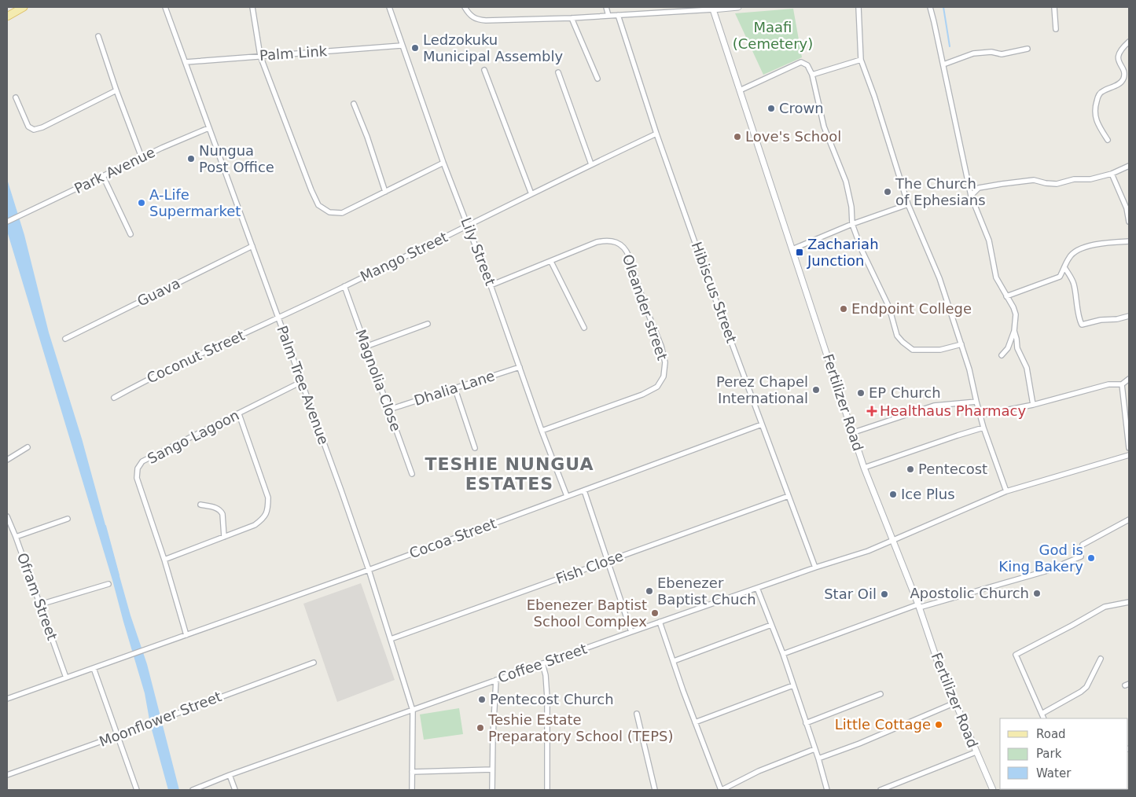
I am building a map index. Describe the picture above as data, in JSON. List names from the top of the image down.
{
  "streets": {
    "street": [
      "Palm Link",
      "Park Avenue",
      "Lily Street",
      "Mango Street",
      "Guava",
      "Hibiscus Street",
      "Oleander street",
      "Coconut Street",
      "Magnolia Close",
      "Palm Tree Avenue",
      "Dhalia Lane",
      "Fertilizer Road",
      "Sango Lagoon",
      "Cocoa Street",
      "Fish Close",
      "Ofram Street",
      "Coffee Street",
      "Moonflower Street"
    ]
  },
  "crossings": [
    ["Palm Link", "Lily Street"],
    ["Palm Link", "Palm Tree Avenue"],
    ["Park Avenue", "Palm Tree Avenue"],
    ["Lily Street", "Mango Street"],
    ["Lily Street", "Oleander street"],
    ["Lily Street", "Dhalia Lane"],
    ["Lily Street", "Cocoa Street"],
    ["Mango Street", "Hibiscus Street"],
    ["Mango Street", "Coconut Street"],
    ["Mango Street", "Magnolia Close"],
    ["Mango Street", "Palm Tree Avenue"],
    ["Guava", "Palm Tree Avenue"],
    ["Hibiscus Street", "Cocoa Street"],
    ["Hibiscus Street", "Fish Close"],
    ["Hibiscus Street", "Coffee Street"],
    ["Coconut Street", "Palm Tree Avenue"],
    ["Magnolia Close", "Dhalia Lane"],
    ["Palm Tree Avenue", "Sango Lagoon"],
    ["Palm Tree Avenue", "Cocoa Street"],
    ["Palm Tree Avenue", "Fish Close"],
    ["Palm Tree Avenue", "Coffee Street"],
    ["Fertilizer Road", "Coffee Street"],
    ["Sango Lagoon", "Cocoa Street"]
  ],
  "districts": ["TESHIE NUNGUA ESTATES"],
  "parks": ["Maafi (Cemetery)"],
  "places": {
    "other": [
      "Ledzokuku Municipal Assembly",
      "Crown",
      "Love's School",
      "Nungua Post Office",
      "The Church of Ephesians",
      "A-Life Supermarket",
      "Endpoint College",
      "Perez Chapel International",
      "EP Church",
      "Pentecost",
      "Ice Plus",
      "God is King Bakery",
      "Ebenezer Baptist Chuch",
      "Apostolic Church",
      "Star Oil",
      "Ebenezer Baptist School Complex",
      "Pentecost Church",
      "Little Cottage",
      "Teshie Estate Preparatory School (TEPS)"
    ],
    "transit": ["Zachariah Junction"],
    "health": ["Healthaus Pharmacy"]
  },
  "legend": ["Road", "Park", "Water"]
}
